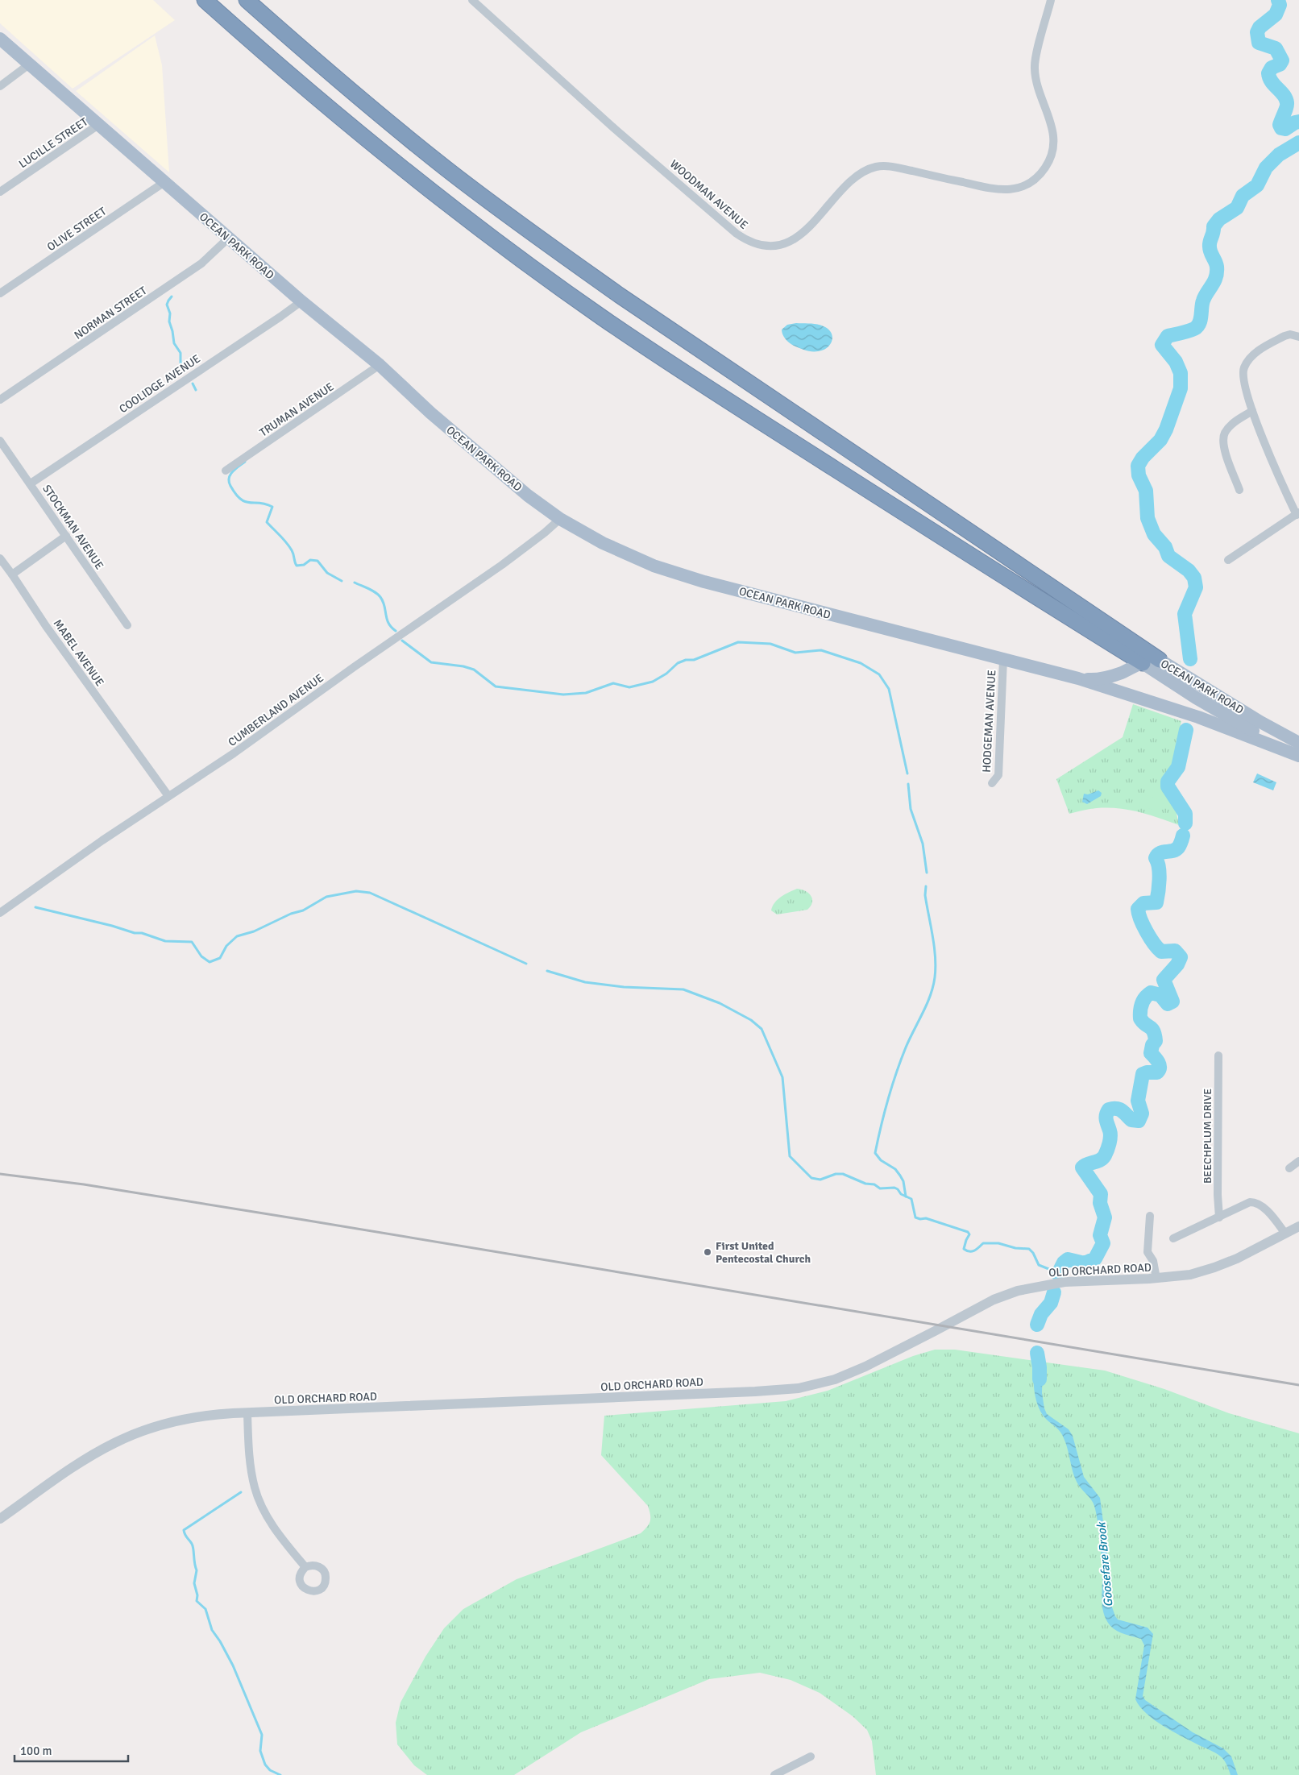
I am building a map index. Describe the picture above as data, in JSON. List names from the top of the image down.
{
  "streets": {
    "main road": ["OCEAN PARK ROAD"],
    "street": [
      "LUCILLE STREET",
      "WOODMAN AVENUE",
      "OLIVE STREET",
      "NORMAN STREET",
      "COOLIDGE AVENUE",
      "TRUMAN AVENUE",
      "STOCKMAN AVENUE",
      "MABEL AVENUE",
      "CUMBERLAND AVENUE",
      "HODGEMAN AVENUE",
      "BEECHPLUM DRIVE",
      "OLD ORCHARD ROAD"
    ]
  },
  "crossings": [
    ["LUCILLE STREET", "OCEAN PARK ROAD"],
    ["OLIVE STREET", "OCEAN PARK ROAD"],
    ["OCEAN PARK ROAD", "NORMAN STREET"],
    ["OCEAN PARK ROAD", "COOLIDGE AVENUE"],
    ["OCEAN PARK ROAD", "TRUMAN AVENUE"],
    ["OCEAN PARK ROAD", "CUMBERLAND AVENUE"],
    ["OCEAN PARK ROAD", "HODGEMAN AVENUE"],
    ["COOLIDGE AVENUE", "STOCKMAN AVENUE"],
    ["MABEL AVENUE", "CUMBERLAND AVENUE"]
  ],
  "water": ["Goosefare Brook"],
  "places": ["First United Pentecostal Church"],
  "scale_bar": "100 m"
}
